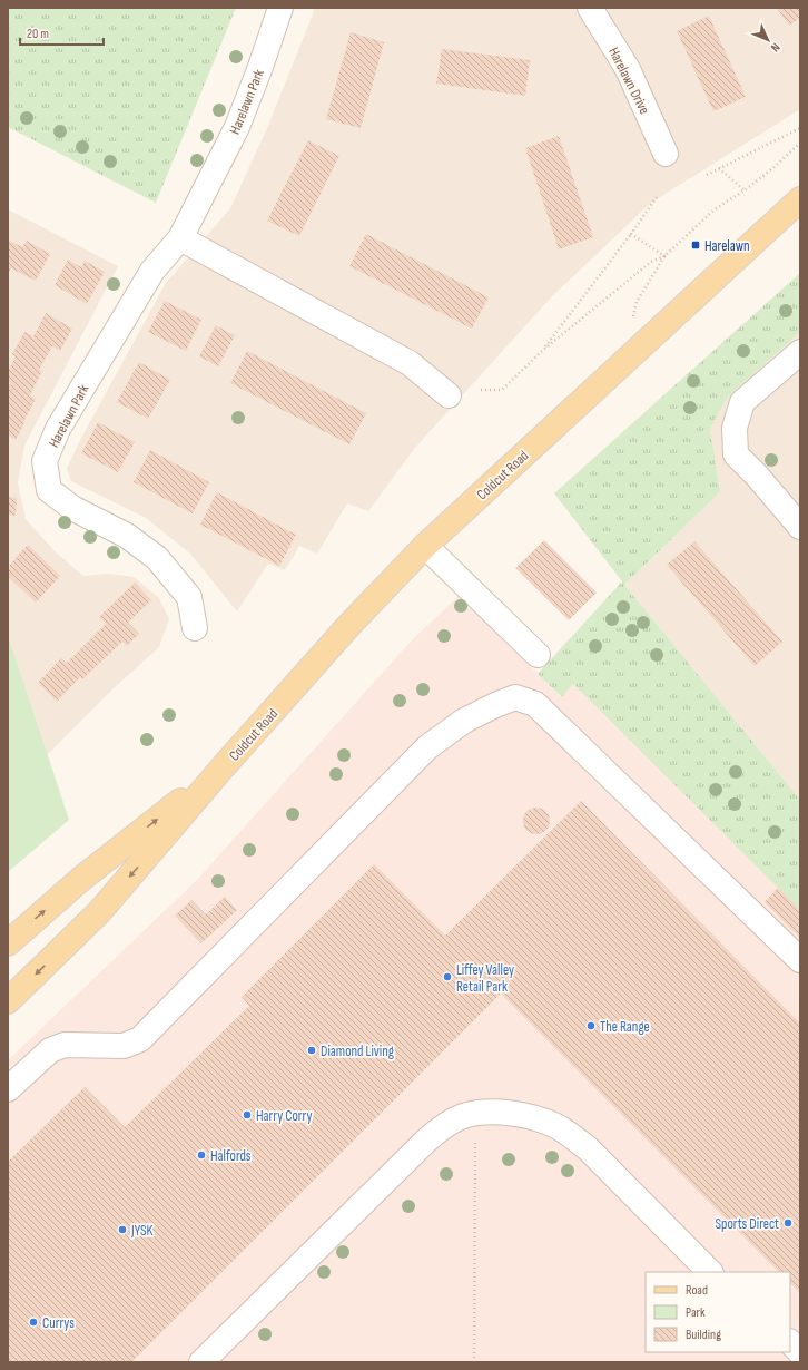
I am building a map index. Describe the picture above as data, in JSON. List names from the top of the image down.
{
  "streets": {
    "main road": ["Coldcut Road"],
    "street": ["Harelawn Drive", "Harelawn Park"]
  },
  "places": {
    "transit": ["Harelawn"],
    "other": [
      "Liffey Valley Retail Park",
      "The Range",
      "Diamond Living",
      "Harry Corry",
      "Halfords",
      "Sports Direct",
      "JYSK",
      "Currys"
    ]
  },
  "legend": ["Road", "Park", "Building"],
  "scale_bar": "20 m",
  "north": "bottom right"
}
